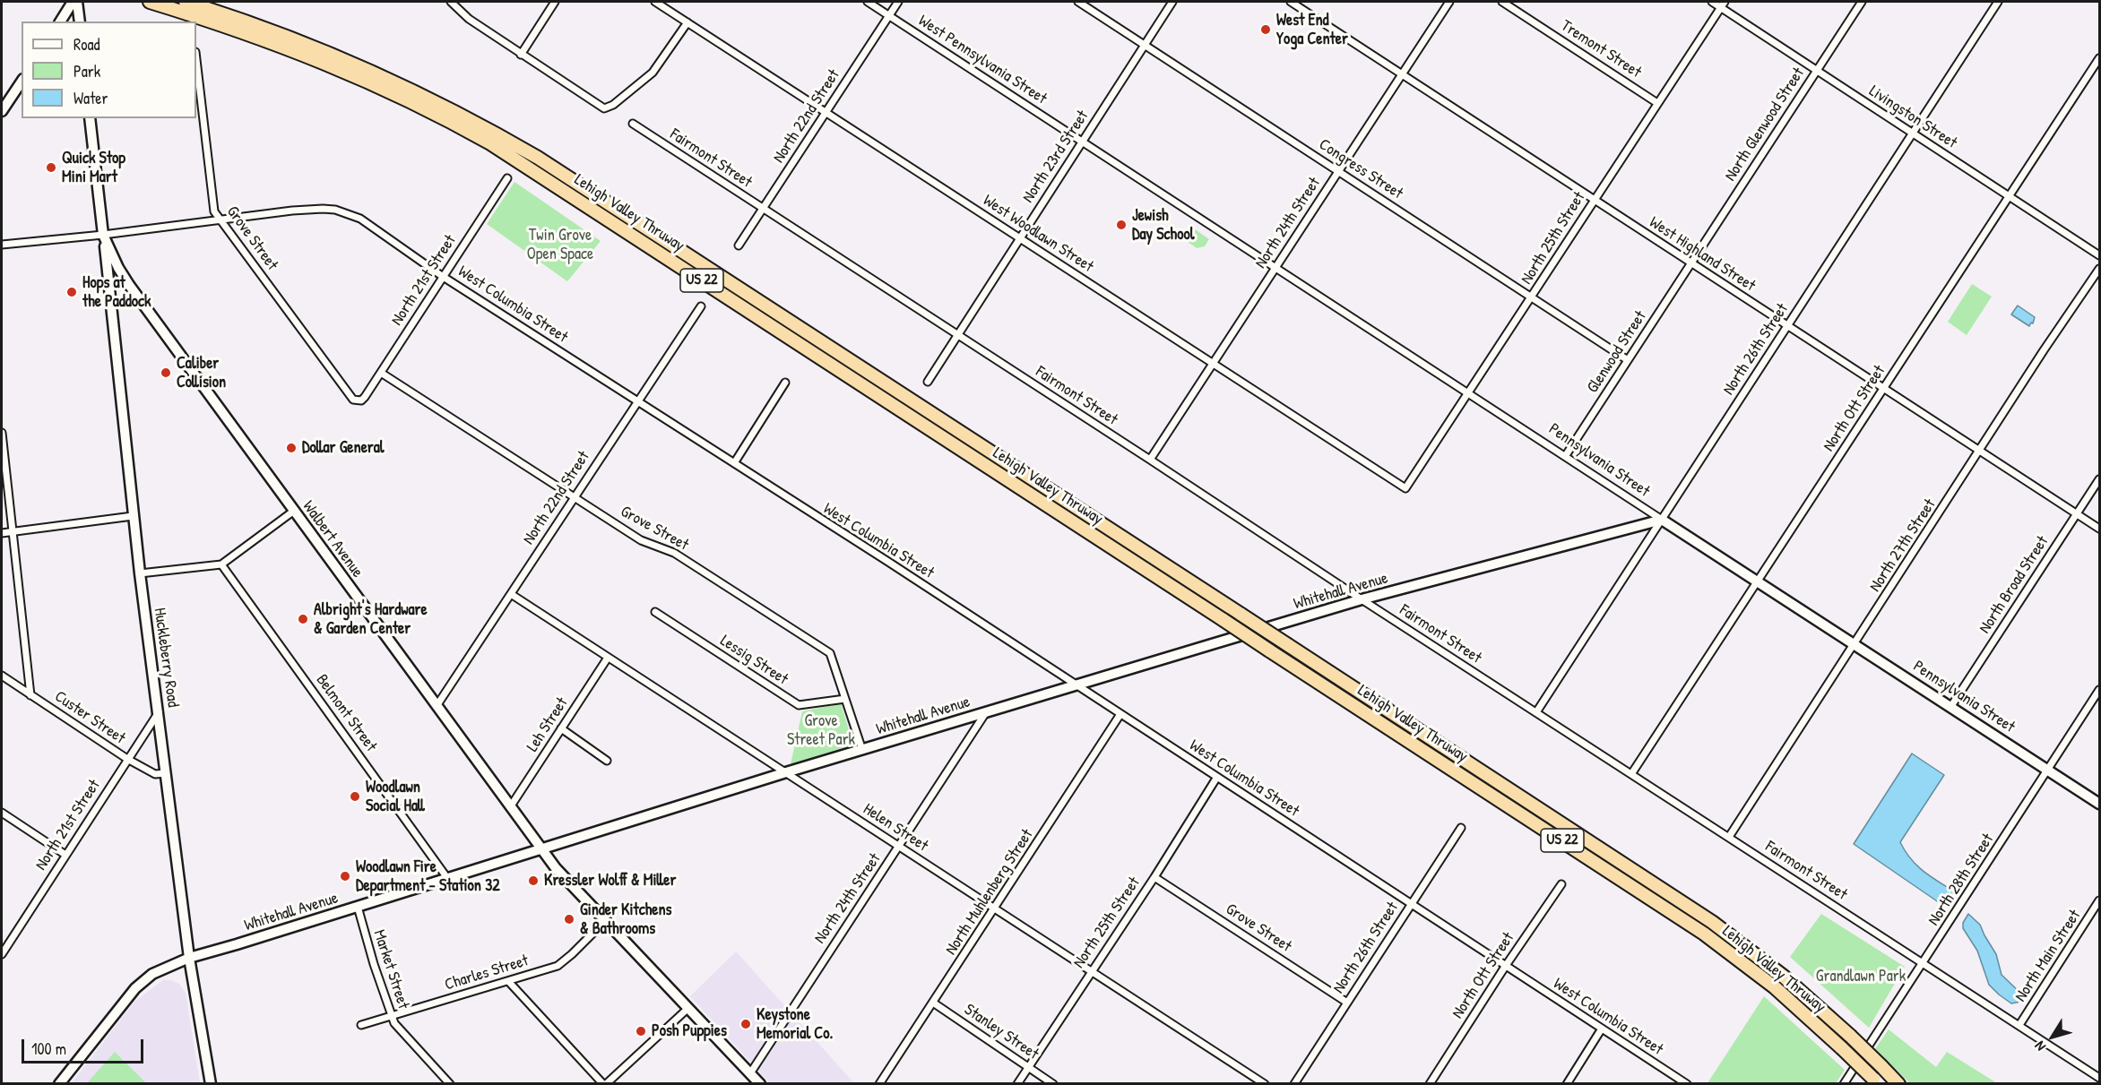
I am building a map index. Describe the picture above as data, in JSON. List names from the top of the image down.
{
  "streets": {
    "highway": ["Lehigh Valley Thruway", "US 22"],
    "street": [
      "Tremont Street",
      "West Pennsylvania Street",
      "North 22nd Street",
      "Livingston Street",
      "North Glenwood Street",
      "North 23rd Street",
      "Fairmont Street",
      "Congress Street",
      "North 24th Street",
      "West Woodlawn Street",
      "Grove Street",
      "North 25th Street",
      "West Highland Street",
      "North 21st Street",
      "West Columbia Street",
      "North 26th Street",
      "Glenwood Street",
      "North Ott Street",
      "Pennsylvania Street",
      "Walbert Avenue",
      "North 27th Street",
      "North Broad Street",
      "Whitehall Avenue",
      "Huckleberry Road",
      "Lessig Street",
      "Belmont Street",
      "Custer Street",
      "Leh Street",
      "Helen Street",
      "North 28th Street",
      "North Muhlenberg Street",
      "North Main Street",
      "Market Street",
      "Charles Street",
      "Stanley Street"
    ]
  },
  "crossings": [
    ["Tremont Street", "North 25th Street"],
    ["West Pennsylvania Street", "North 22nd Street"],
    ["West Pennsylvania Street", "North 23rd Street"],
    ["West Pennsylvania Street", "Pennsylvania Street"],
    ["North 22nd Street", "Fairmont Street"],
    ["North 22nd Street", "West Woodlawn Street"],
    ["North 22nd Street", "Grove Street"],
    ["North 22nd Street", "West Columbia Street"],
    ["North 22nd Street", "Walbert Avenue"],
    ["North 22nd Street", "Helen Street"],
    ["Livingston Street", "North Glenwood Street"],
    ["Livingston Street", "North 25th Street"],
    ["Livingston Street", "North 26th Street"],
    ["Livingston Street", "North Ott Street"],
    ["North Glenwood Street", "West Highland Street"],
    ["North Glenwood Street", "Glenwood Street"],
    ["North 23rd Street", "Fairmont Street"],
    ["North 23rd Street", "Congress Street"],
    ["North 23rd Street", "West Woodlawn Street"],
    ["North 23rd Street", "Pennsylvania Street"],
    ["Fairmont Street", "North 24th Street"],
    ["Fairmont Street", "North 26th Street"],
    ["Fairmont Street", "North Ott Street"],
    ["Fairmont Street", "North 27th Street"],
    ["Fairmont Street", "Whitehall Avenue"],
    ["Fairmont Street", "North 28th Street"],
    ["Fairmont Street", "North Main Street"],
    ["Congress Street", "North 24th Street"],
    ["Congress Street", "North 25th Street"],
    ["Congress Street", "Glenwood Street"],
    ["North 24th Street", "West Woodlawn Street"],
    ["North 24th Street", "West Highland Street"],
    ["North 24th Street", "Pennsylvania Street"],
    ["North 24th Street", "Walbert Avenue"],
    ["North 24th Street", "Whitehall Avenue"],
    ["North 24th Street", "Helen Street"],
    ["West Woodlawn Street", "North 25th Street"],
    ["Grove Street", "North 25th Street"],
    ["Grove Street", "North 21st Street"],
    ["Grove Street", "West Columbia Street"],
    ["Grove Street", "North 26th Street"],
    ["Grove Street", "Whitehall Avenue"],
    ["Grove Street", "Lessig Street"],
    ["North 25th Street", "West Highland Street"],
    ["North 25th Street", "West Columbia Street"],
    ["North 25th Street", "Pennsylvania Street"],
    ["North 25th Street", "Helen Street"],
    ["North 25th Street", "Stanley Street"],
    ["West Highland Street", "North 26th Street"],
    ["West Highland Street", "Glenwood Street"],
    ["West Highland Street", "North Ott Street"],
    ["West Highland Street", "North 27th Street"],
    ["West Highland Street", "North Broad Street"],
    ["North 21st Street", "West Columbia Street"],
    ["North 21st Street", "Huckleberry Road"],
    ["North 21st Street", "Custer Street"],
    ["West Columbia Street", "North 26th Street"],
    ["West Columbia Street", "North Ott Street"],
    ["West Columbia Street", "Walbert Avenue"],
    ["West Columbia Street", "Whitehall Avenue"],
    ["West Columbia Street", "Huckleberry Road"],
    ["West Columbia Street", "North Muhlenberg Street"],
    ["North 26th Street", "Pennsylvania Street"],
    ["North 26th Street", "Whitehall Avenue"],
    ["Glenwood Street", "Pennsylvania Street"],
    ["North Ott Street", "Pennsylvania Street"],
    ["Pennsylvania Street", "North 27th Street"],
    ["Pennsylvania Street", "North Broad Street"],
    ["Pennsylvania Street", "Whitehall Avenue"],
    ["Pennsylvania Street", "North 28th Street"],
    ["Walbert Avenue", "Whitehall Avenue"],
    ["Walbert Avenue", "Huckleberry Road"],
    ["Walbert Avenue", "Leh Street"],
    ["Walbert Avenue", "Charles Street"],
    ["Whitehall Avenue", "Huckleberry Road"],
    ["Whitehall Avenue", "Belmont Street"],
    ["Whitehall Avenue", "Helen Street"],
    ["Whitehall Avenue", "Market Street"],
    ["Huckleberry Road", "Custer Street"],
    ["Leh Street", "Helen Street"],
    ["Helen Street", "North Muhlenberg Street"],
    ["North Muhlenberg Street", "Stanley Street"],
    ["Market Street", "Charles Street"]
  ],
  "parks": ["Twin Grove Open Space", "Grove Street Park", "Grandlawn Park"],
  "places": [
    "West End Yoga Center",
    "Quick Stop Mini Mart",
    "Jewish Day School",
    "Hops at the Paddock",
    "Caliber Collision",
    "Dollar General",
    "Albright's Hardware & Garden Center",
    "Woodlawn Social Hall",
    "Woodlawn Fire Department - Station 32",
    "Kressler Wolff & Miller",
    "Ginder Kitchens & Bathrooms",
    "Keystone Memorial Co.",
    "Posh Puppies"
  ],
  "legend": ["Road", "Park", "Water"],
  "scale_bar": "100 m",
  "north": "bottom left"
}
